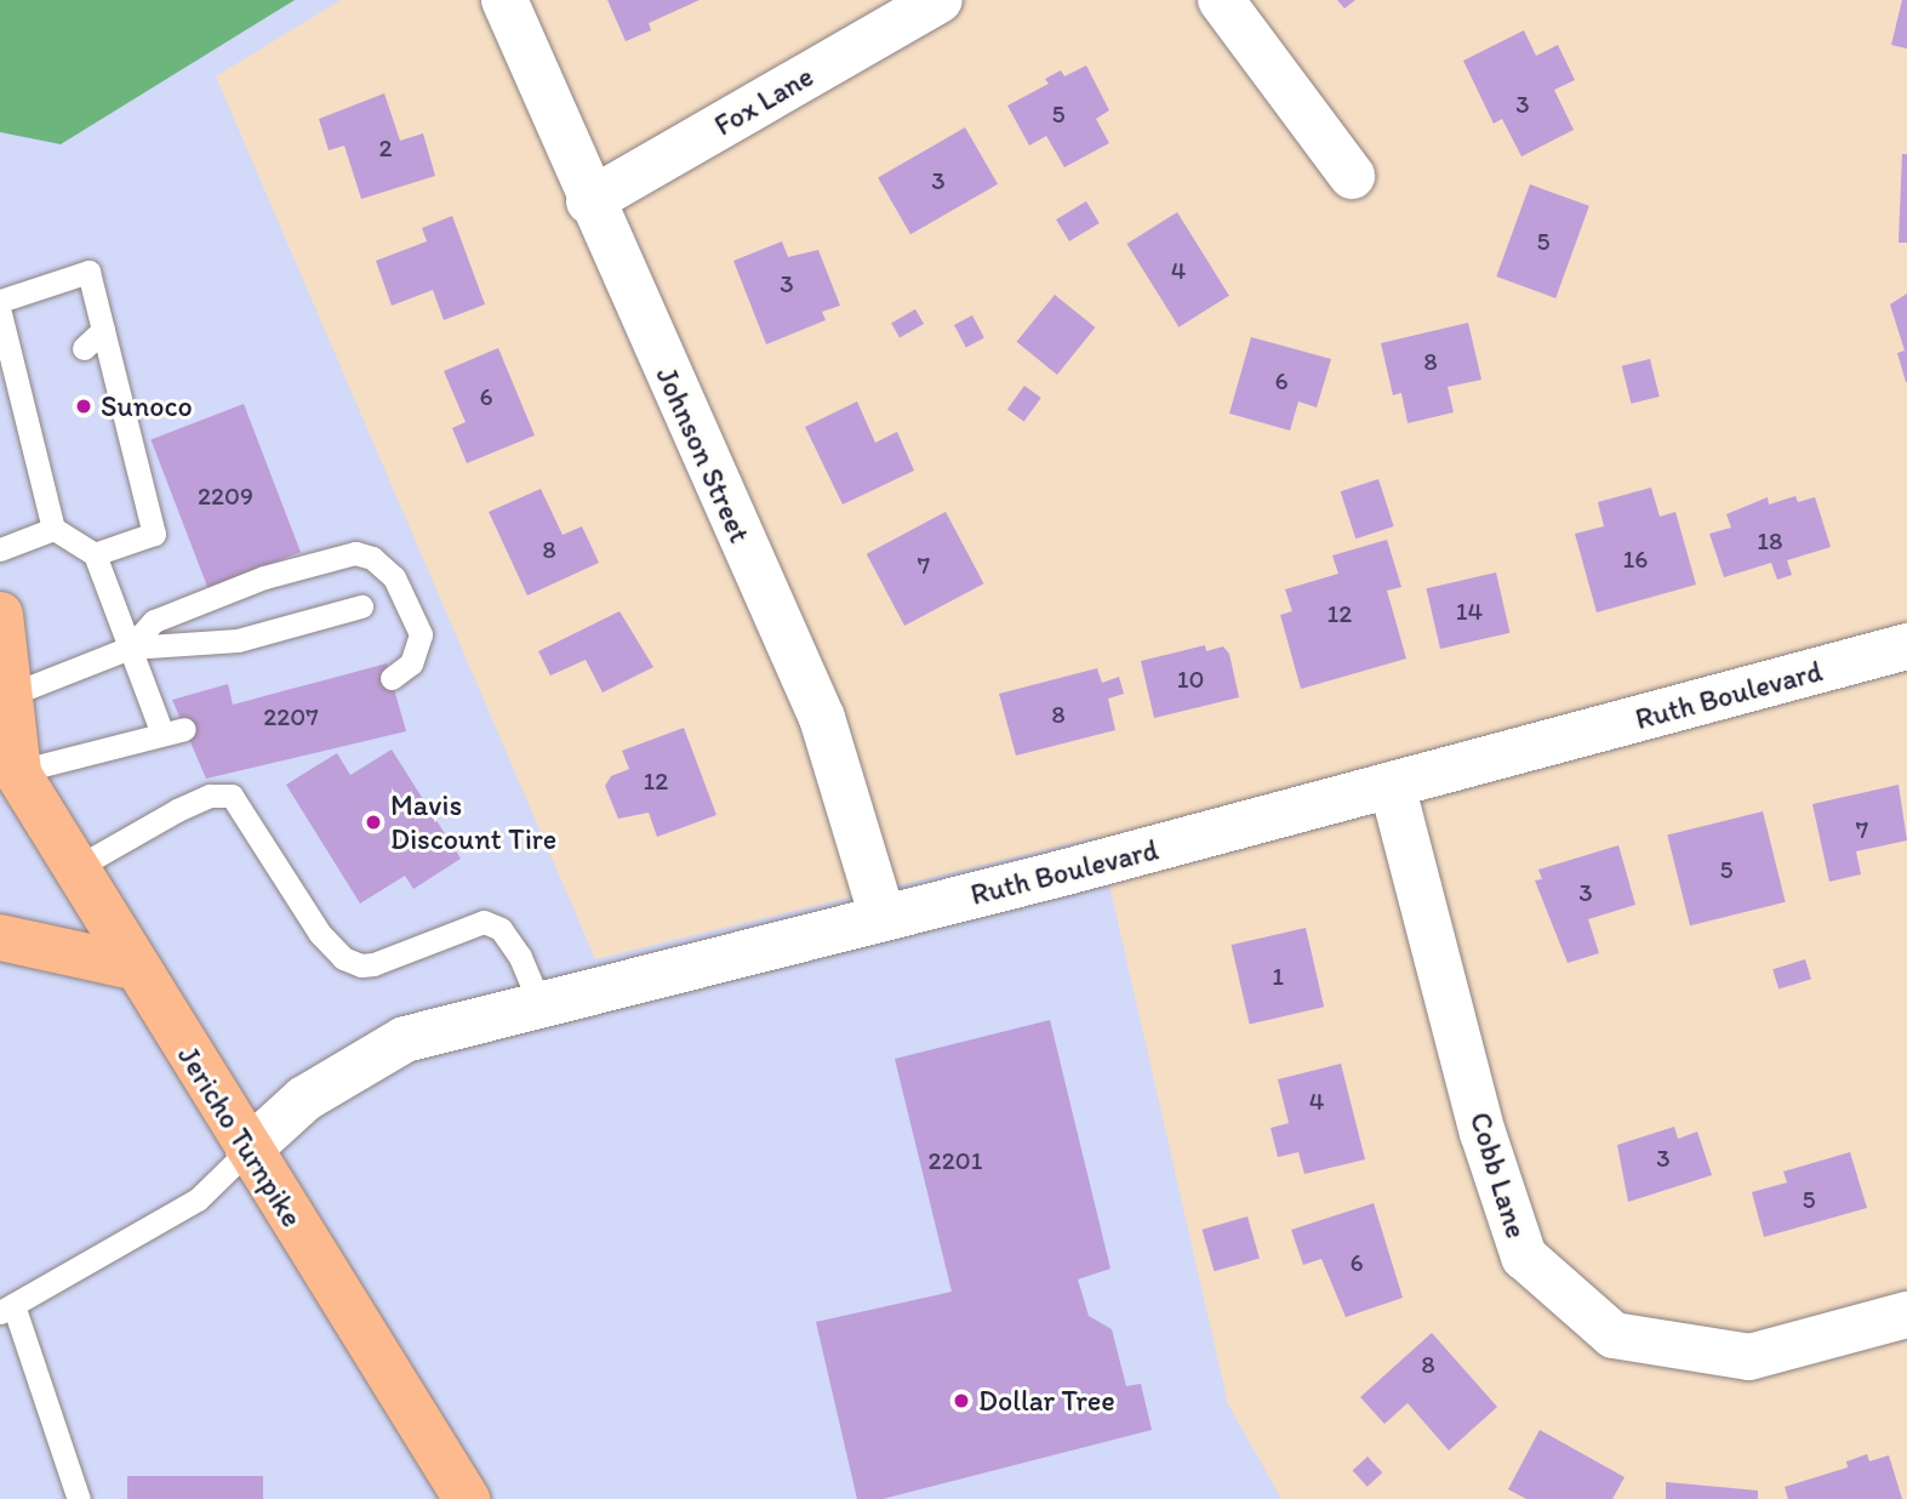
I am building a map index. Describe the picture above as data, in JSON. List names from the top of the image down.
{
  "streets": {
    "main road": ["Jericho Turnpike"],
    "street": [
      "Fox Lane",
      "Johnson Street",
      "Ruth Boulevard",
      "Cobb Lane"
    ]
  },
  "crossings": [
    ["Fox Lane", "Johnson Street"],
    ["Johnson Street", "Ruth Boulevard"],
    ["Ruth Boulevard", "Jericho Turnpike"],
    ["Ruth Boulevard", "Cobb Lane"]
  ],
  "places": ["Sunoco", "Mavis Discount Tire", "Dollar Tree"],
  "house_numbers": [
    "3",
    "5",
    "2",
    "3",
    "5",
    "4",
    "3",
    "8",
    "6",
    "6",
    "2209",
    "18",
    "8",
    "16",
    "7",
    "14",
    "12",
    "10",
    "8",
    "2207",
    "12",
    "7",
    "5",
    "3",
    "1",
    "4",
    "3",
    "2201",
    "5",
    "6",
    "8"
  ]
}
